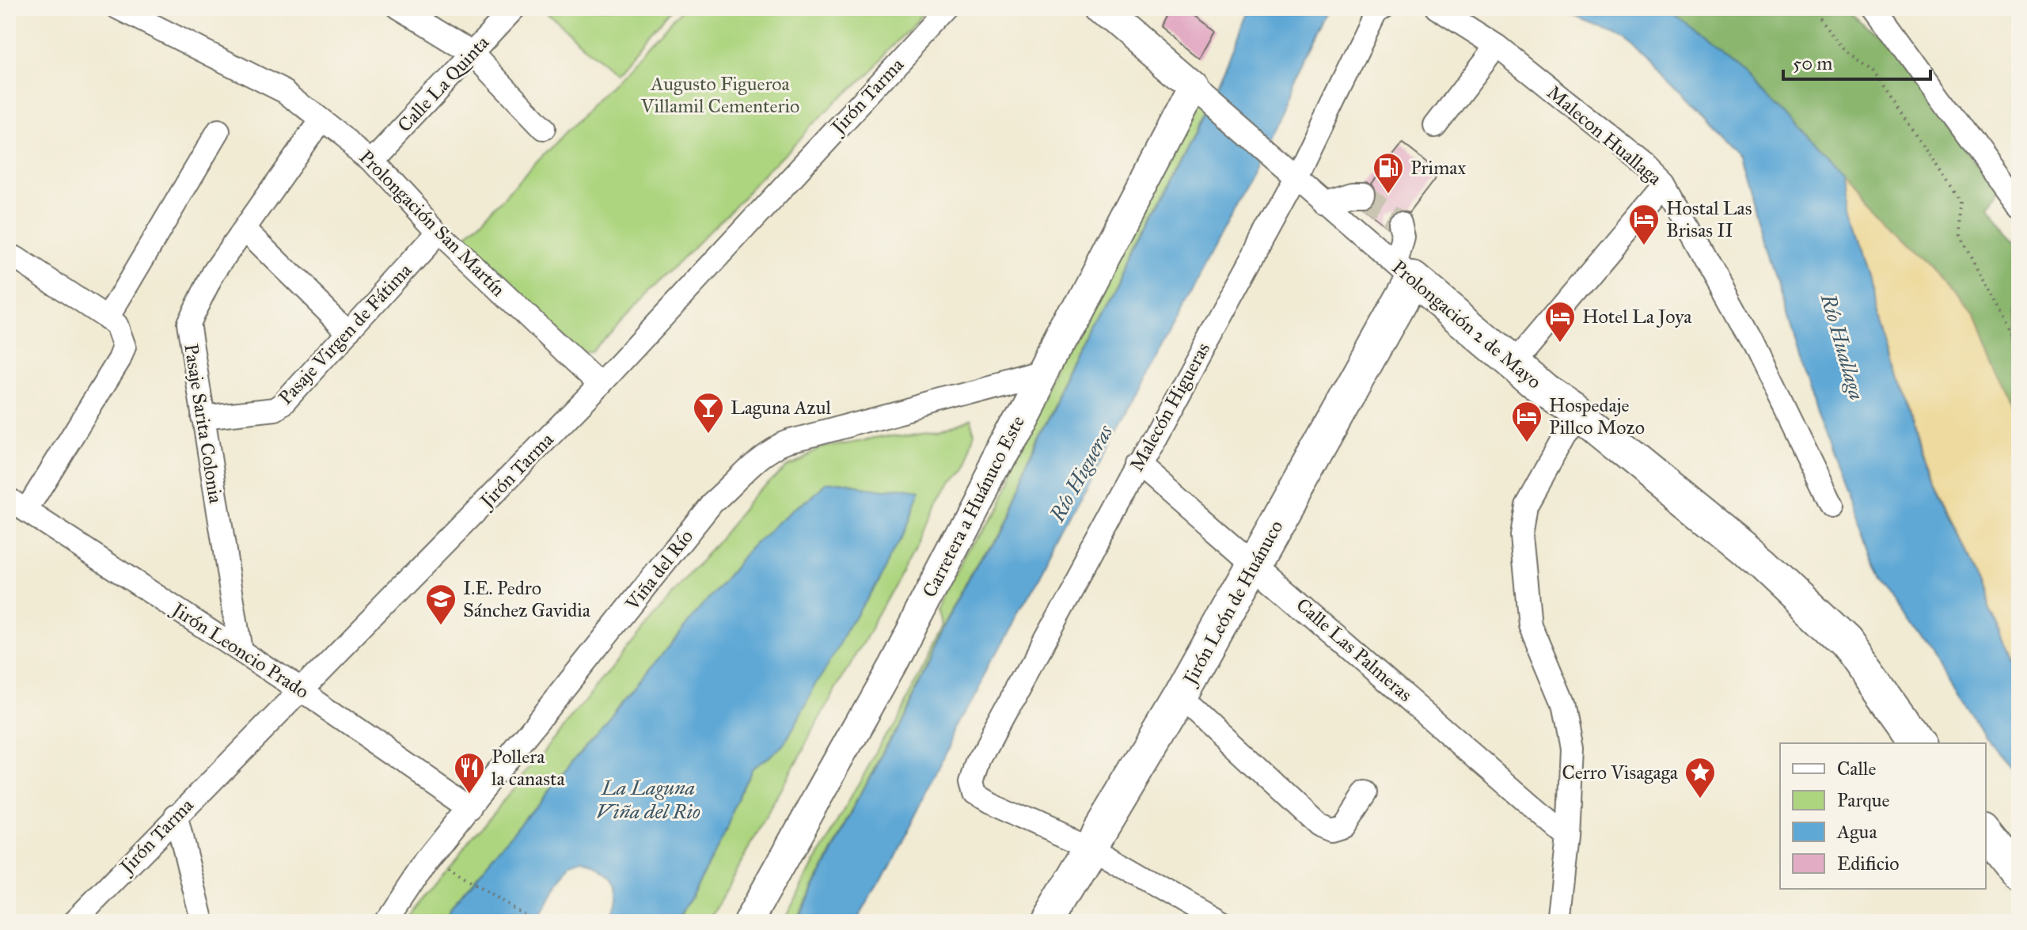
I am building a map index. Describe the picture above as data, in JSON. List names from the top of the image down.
{
  "streets": {
    "highway": ["Prolongación 2 de Mayo", "Jirón León de Huánuco"],
    "main road": ["Carretera a Huánuco Este"],
    "street": [
      "Calle La Quinta",
      "Jirón Tarma",
      "Malecon Huallaga",
      "Prolongación San Martín",
      "Pasaje Virgen de Fátima",
      "Malecón Higueras",
      "Pasaje Sarita Colonia",
      "Viña del Río",
      "Calle Las Palmeras",
      "Jirón Leoncio Prado"
    ]
  },
  "crossings": [
    ["Calle La Quinta", "Prolongación San Martín"],
    ["Jirón Tarma", "Prolongación San Martín"],
    ["Jirón Tarma", "Jirón Leoncio Prado"],
    ["Prolongación San Martín", "Pasaje Virgen de Fátima"],
    ["Prolongación San Martín", "Pasaje Sarita Colonia"],
    ["Prolongación 2 de Mayo", "Malecón Higueras"],
    ["Prolongación 2 de Mayo", "Carretera a Huánuco Este"],
    ["Prolongación 2 de Mayo", "Jirón León de Huánuco"],
    ["Pasaje Virgen de Fátima", "Pasaje Sarita Colonia"],
    ["Malecón Higueras", "Jirón León de Huánuco"],
    ["Malecón Higueras", "Calle Las Palmeras"],
    ["Pasaje Sarita Colonia", "Jirón Leoncio Prado"],
    ["Carretera a Huánuco Este", "Viña del Río"],
    ["Viña del Río", "Jirón Leoncio Prado"],
    ["Jirón León de Huánuco", "Calle Las Palmeras"]
  ],
  "water": ["Río Huallaga", "Río Higueras", "La Laguna Viña del Rio"],
  "parks": ["Augusto Figueroa Villamil Cementerio"],
  "places": {
    "fuel station": ["Primax"],
    "hotel": ["Hostal Las Brisas II", "Hotel La Joya", "Hospedaje Pillco Mozo"],
    "bar": ["Laguna Azul"],
    "school or university": ["I.E. Pedro Sánchez Gavidia"],
    "restaurant": ["Pollera la canasta"],
    "place": ["Cerro Visagaga"]
  },
  "legend": [
    "Calle",
    "Parque",
    "Agua",
    "Edificio"
  ],
  "scale_bar": "50 m"
}
